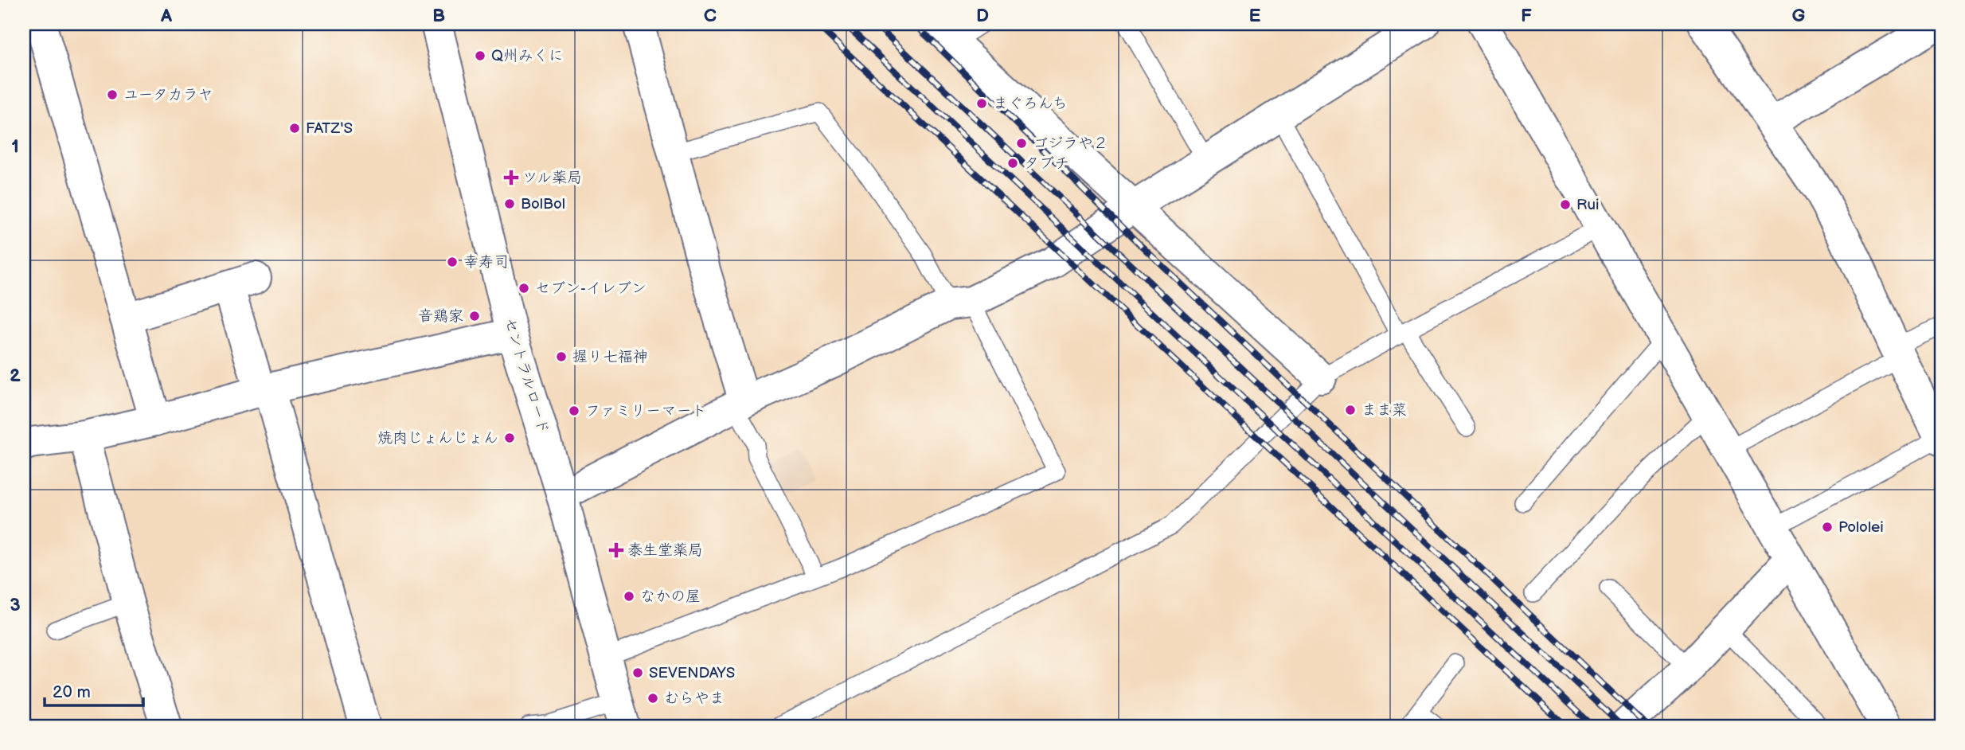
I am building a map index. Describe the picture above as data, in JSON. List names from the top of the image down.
{
  "streets": {
    "street": ["セントラルロード"]
  },
  "places": {
    "other": [
      "Q州みくに",
      "ユータカラヤ",
      "まぐろんち",
      "FATZ'S",
      "ゴジラや２",
      "タブチ",
      "BolBol",
      "Rui",
      "幸寿司",
      "セブン-イレブン",
      "音鶏家",
      "握り七福神",
      "まま菜",
      "ファミリーマート",
      "焼肉じょんじょん",
      "Pololei",
      "なかの屋",
      "SEVENDAYS",
      "むらやま"
    ],
    "health": ["ツル薬局", "泰生堂薬局"]
  },
  "scale_bar": "20 m",
  "grid": {
    "columns": [
      "A",
      "B",
      "C",
      "D",
      "E",
      "F",
      "G"
    ],
    "rows": ["1", "2", "3"]
  }
}
